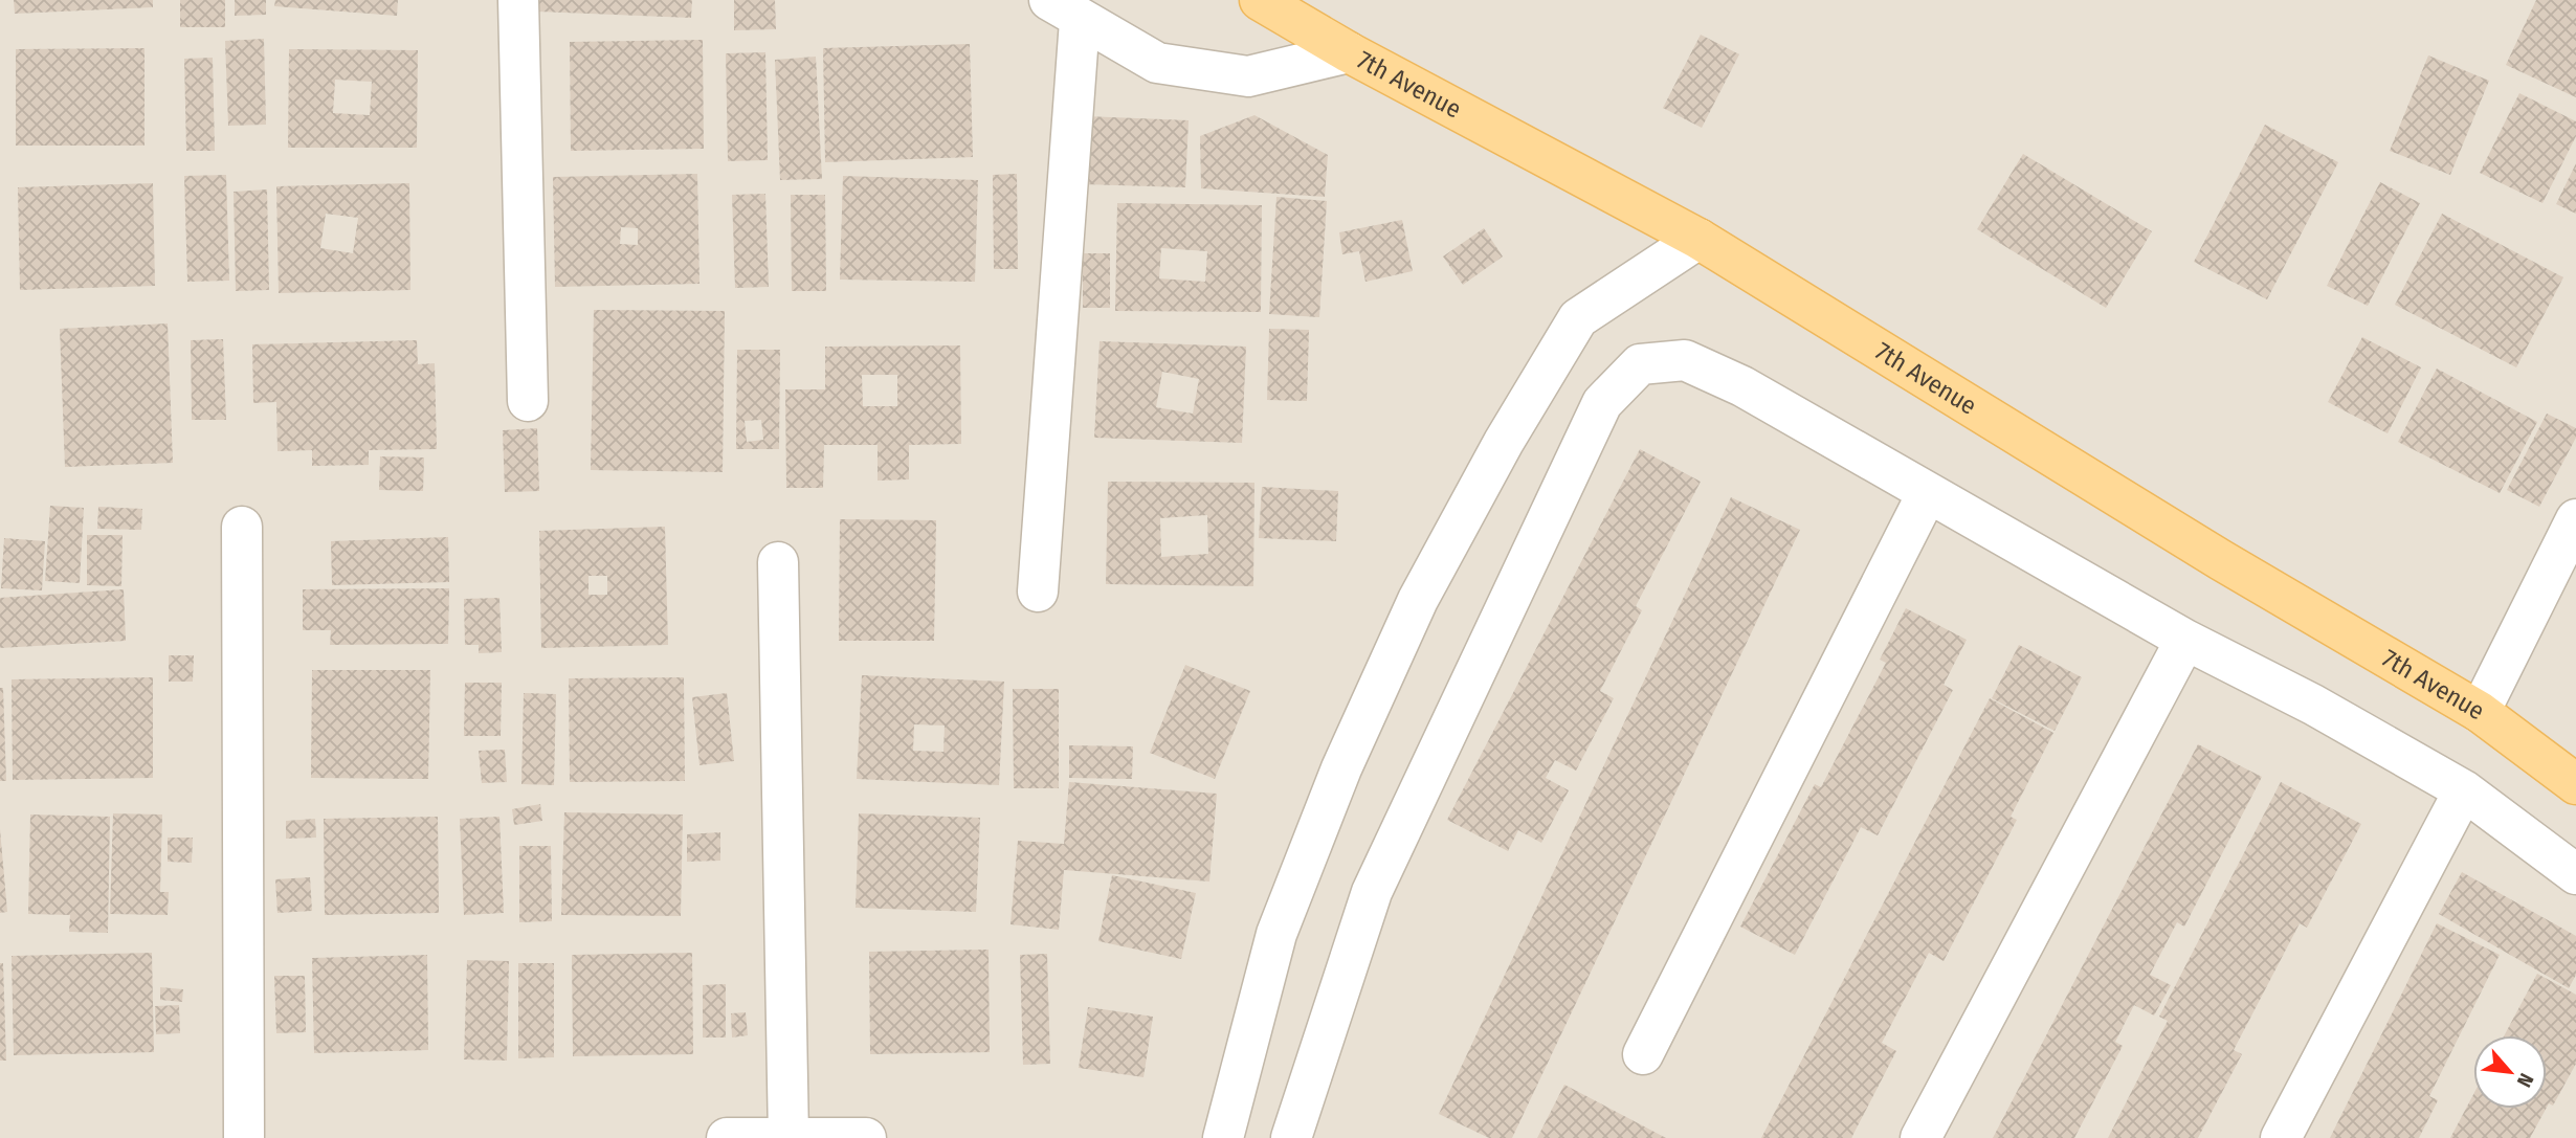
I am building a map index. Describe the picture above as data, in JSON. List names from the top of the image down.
{
  "streets": {
    "main road": ["7th Avenue"]
  },
  "north": "bottom right"
}
